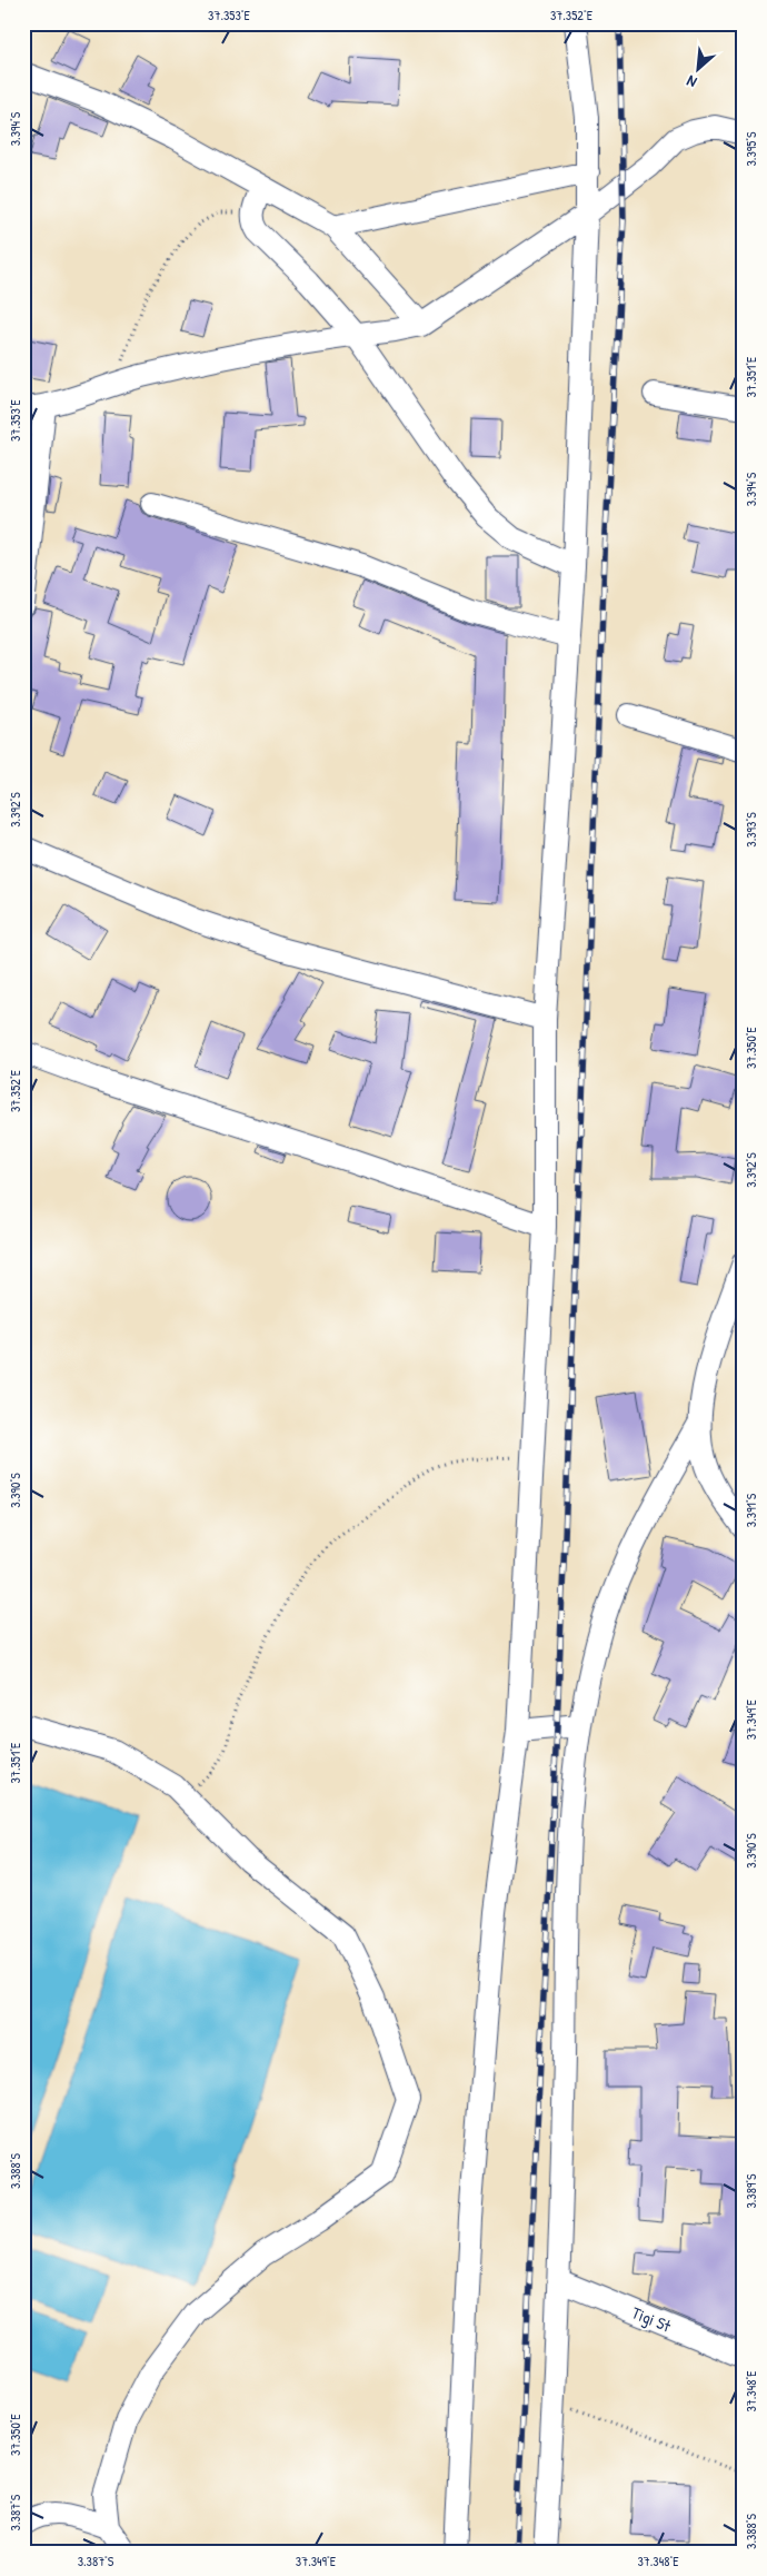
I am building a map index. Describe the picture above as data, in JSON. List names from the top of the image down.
{
  "streets": {
    "street": ["Tigi St"]
  },
  "north": "bottom left",
  "coordinates": [
    "37.353°E",
    "37.352°E",
    "3.394°S",
    "3.395°S",
    "37.351°E",
    "3.392°S",
    "3.393°S",
    "37.350°E",
    "3.390°S",
    "3.391°S",
    "37.349°E",
    "3.388°S",
    "3.389°S",
    "37.348°E",
    "3.387°S"
  ]
}
